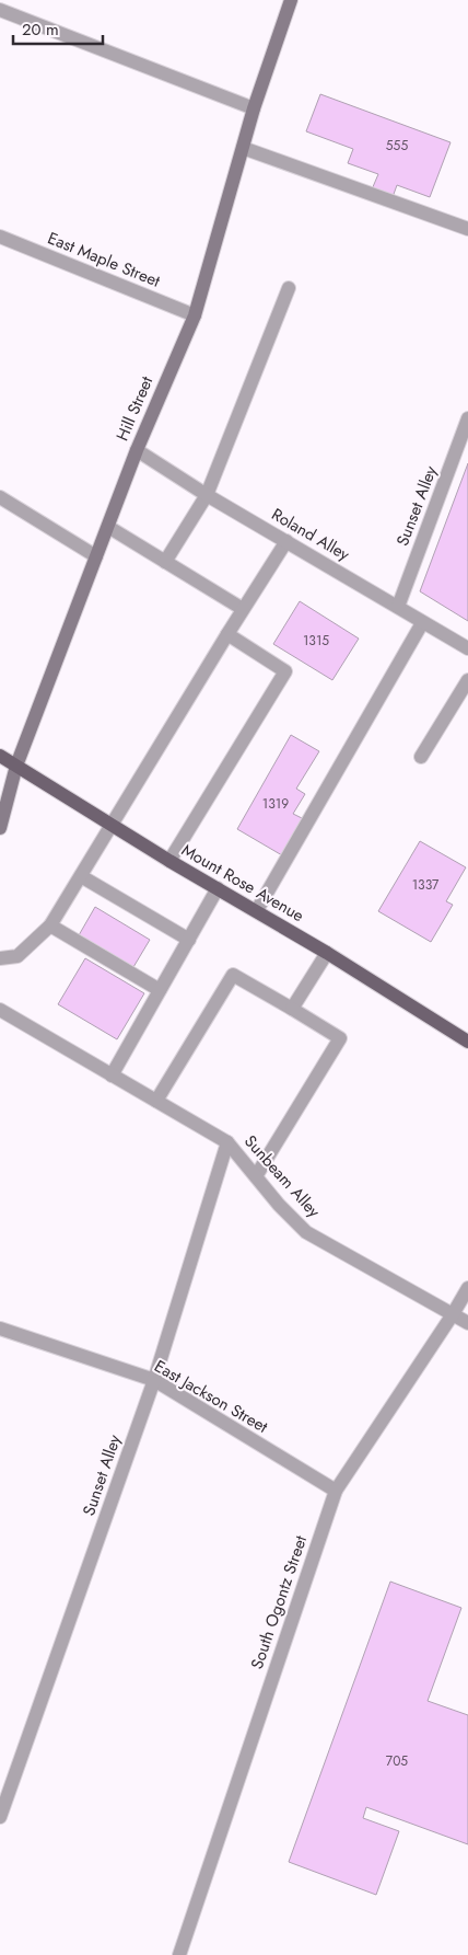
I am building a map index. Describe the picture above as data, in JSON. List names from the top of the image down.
{
  "streets": {
    "main road": ["Hill Street", "Mount Rose Avenue"],
    "street": [
      "East Maple Street",
      "Sunset Alley",
      "Roland Alley",
      "Sunbeam Alley",
      "East Jackson Street",
      "South Ogontz Street"
    ]
  },
  "crossings": [
    ["East Maple Street", "Hill Street"],
    ["Hill Street", "Roland Alley"],
    ["Hill Street", "Mount Rose Avenue"],
    ["Sunset Alley", "Roland Alley"],
    ["Sunset Alley", "Sunbeam Alley"],
    ["Sunset Alley", "East Jackson Street"],
    ["Sunbeam Alley", "South Ogontz Street"],
    ["East Jackson Street", "South Ogontz Street"]
  ],
  "house_numbers": [
    "555",
    "1315",
    "1319",
    "1337",
    "705"
  ],
  "scale_bar": "20 m"
}
